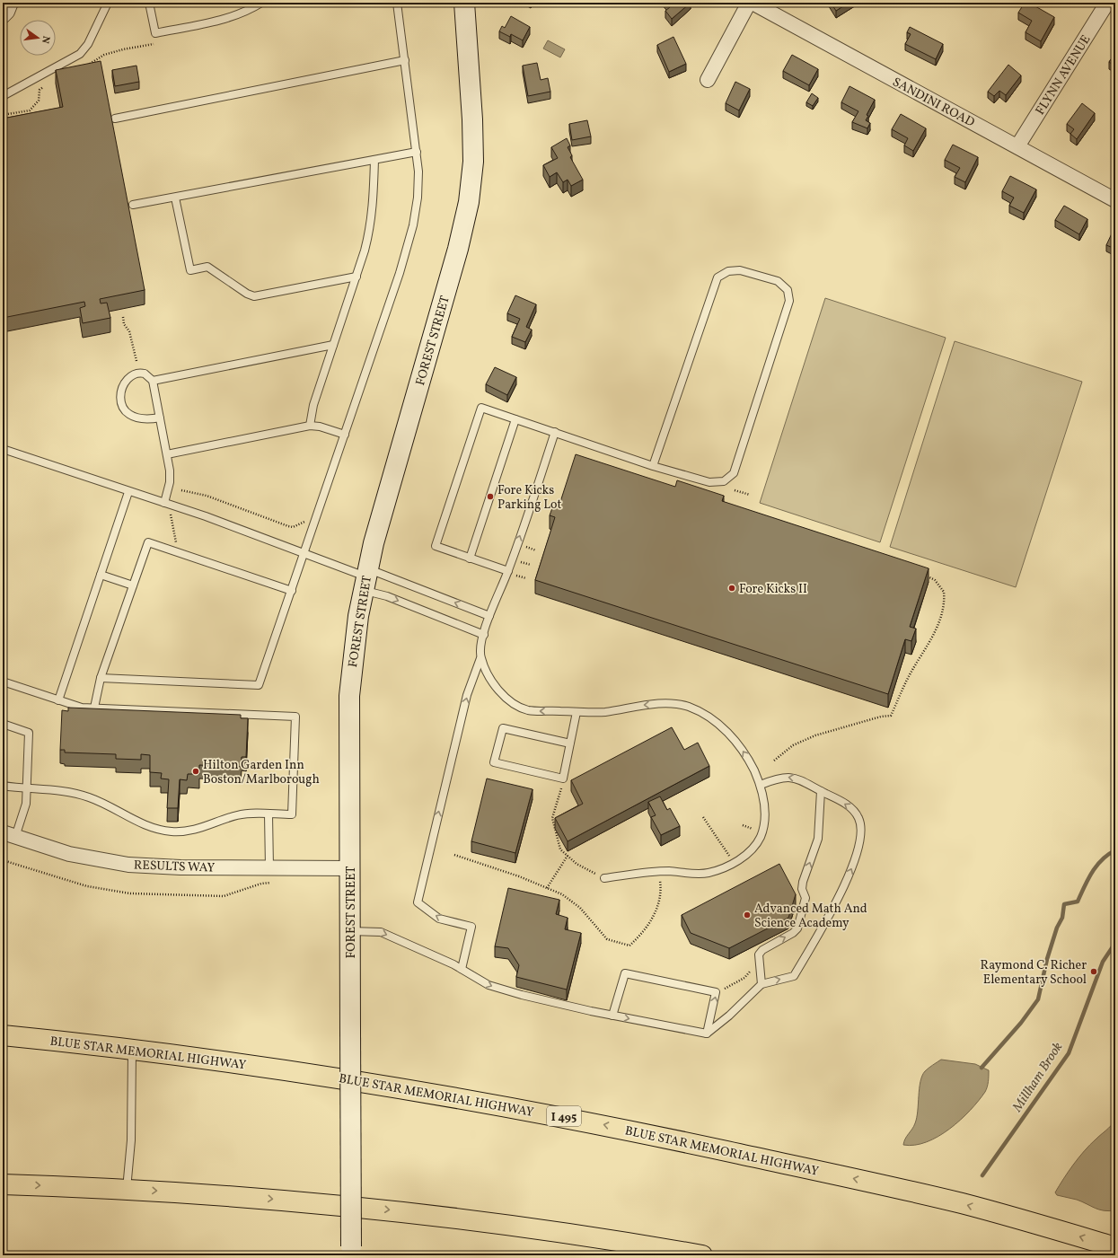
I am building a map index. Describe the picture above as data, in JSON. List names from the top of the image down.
{
  "streets": {
    "highway": ["BLUE STAR MEMORIAL HIGHWAY", "I 495"],
    "main road": ["FOREST STREET"],
    "street": ["FLYNN AVENUE", "SANDINI ROAD", "RESULTS WAY"]
  },
  "crossings": [
    ["FLYNN AVENUE", "SANDINI ROAD"],
    ["FOREST STREET", "RESULTS WAY"]
  ],
  "water": ["Millham Brook"],
  "places": [
    "Fore Kicks Parking Lot",
    "Fore Kicks II",
    "Hilton Garden Inn Boston/Marlborough",
    "Advanced Math And Science Academy",
    "Raymond C. Richer Elementary School"
  ],
  "north": "right"
}
